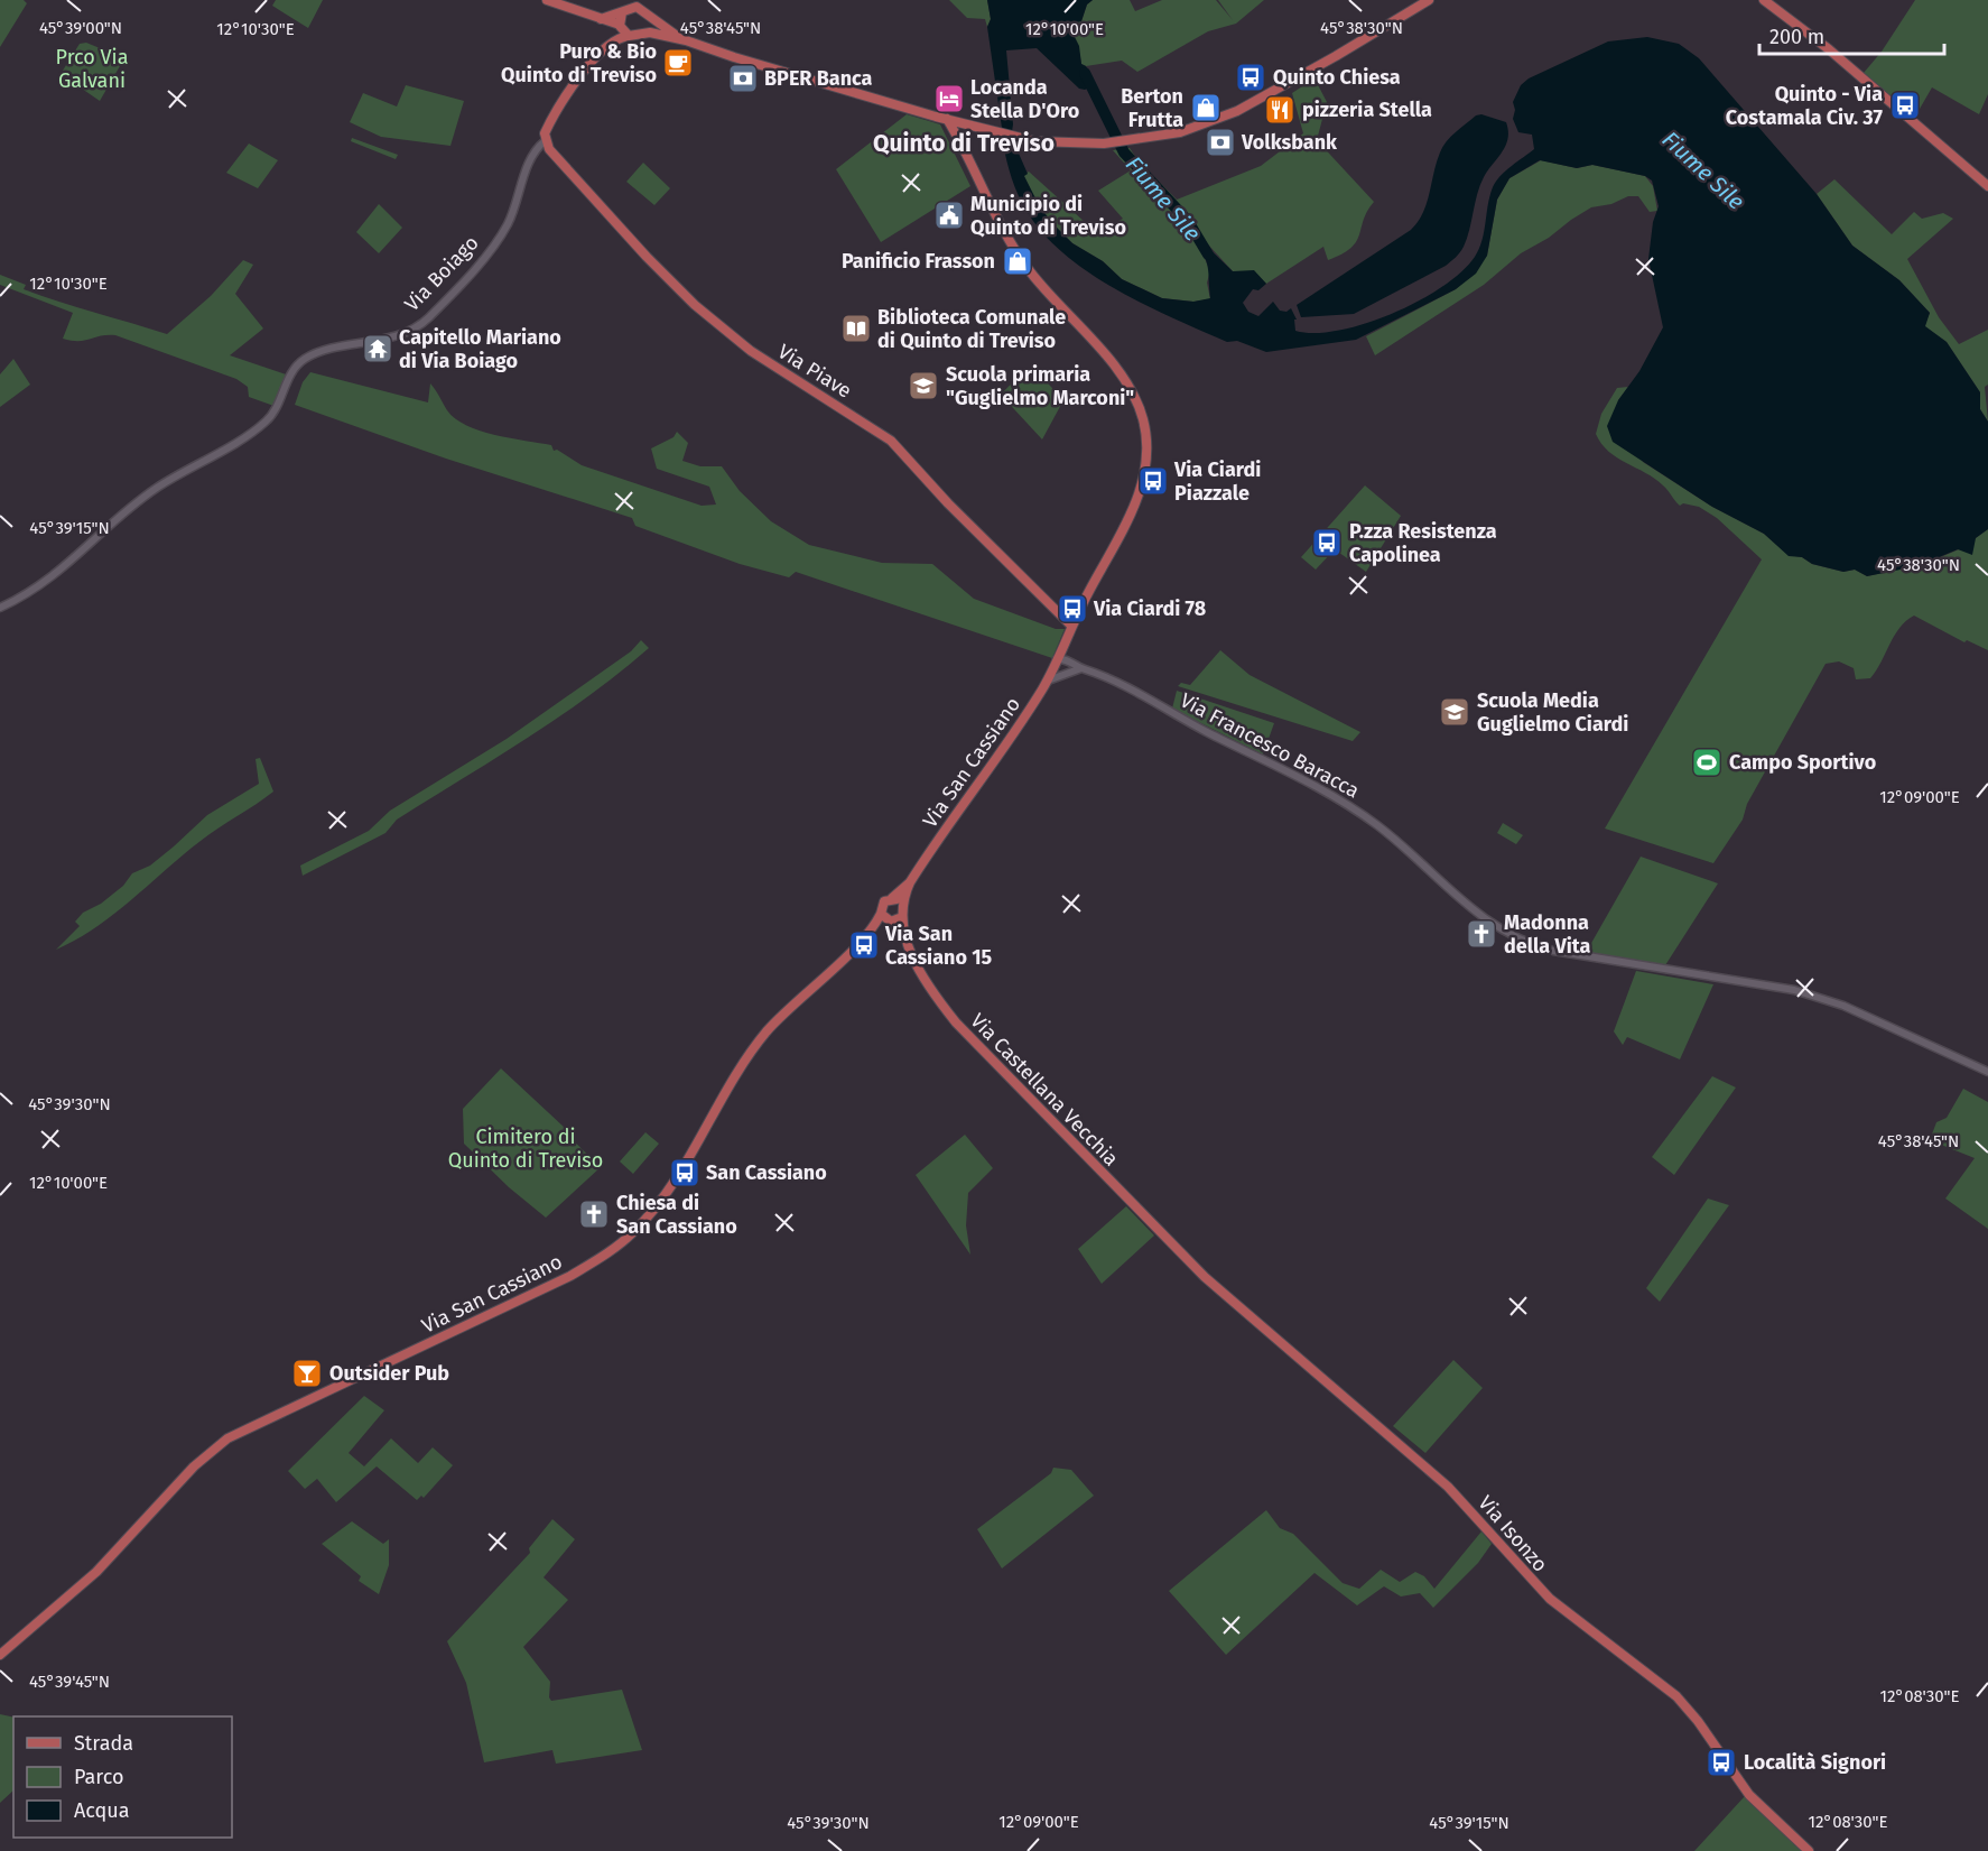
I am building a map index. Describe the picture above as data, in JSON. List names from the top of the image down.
{
  "streets": {
    "main road": [
      "Via Boiago",
      "Via Piave",
      "Via San Cassiano",
      "Via Castellana Vecchia",
      "Via Isonzo"
    ],
    "street": ["Via Francesco Baracca"]
  },
  "crossings": [
    ["Via Boiago", "Via Piave"],
    ["Via Piave", "Via San Cassiano"],
    ["Via Francesco Baracca", "Via San Cassiano"],
    ["Via San Cassiano", "Via Castellana Vecchia"],
    ["Via Castellana Vecchia", "Via Isonzo"]
  ],
  "districts": ["Quinto di Treviso"],
  "water": ["Fiume Sile"],
  "parks": ["Prco Via Galvani", "Cimitero di Quinto di Treviso"],
  "places": {
    "cafe": ["Puro & Bio Quinto di Treviso"],
    "bus stop": [
      "Quinto Chiesa",
      "Quinto - Via Costamala Civ. 37",
      "Via Ciardi Piazzale",
      "P.zza Resistenza Capolinea",
      "Via Ciardi 78",
      "Via San Cassiano 15",
      "San Cassiano",
      "Località Signori"
    ],
    "bank": ["BPER Banca", "Volksbank"],
    "hotel": ["Locanda Stella D'Oro"],
    "shop": ["Berton Frutta", "Panificio Frasson"],
    "restaurant": ["pizzeria Stella"],
    "public building": ["Municipio di Quinto di Treviso"],
    "library": ["Biblioteca Comunale di Quinto di Treviso"],
    "temple": ["Capitello Mariano di Via Boiago"],
    "school or university": ["Scuola primaria \"Guglielmo Marconi\"", "Scuola Media Guglielmo Ciardi"],
    "sports": ["Campo Sportivo"],
    "church": ["Madonna della Vita", "Chiesa di San Cassiano"],
    "bar": ["Outsider Pub"]
  },
  "legend": ["Strada", "Parco", "Acqua"],
  "scale_bar": "200 m",
  "coordinates": [
    "45°39'00\"N",
    "45°38'45\"N",
    "45°38'30\"N",
    "12°10'00\"E",
    "12°10'30\"E",
    "45°39'15\"N",
    "12°09'00\"E",
    "45°39'30\"N",
    "45°39'45\"N",
    "12°08'30\"E"
  ]
}
